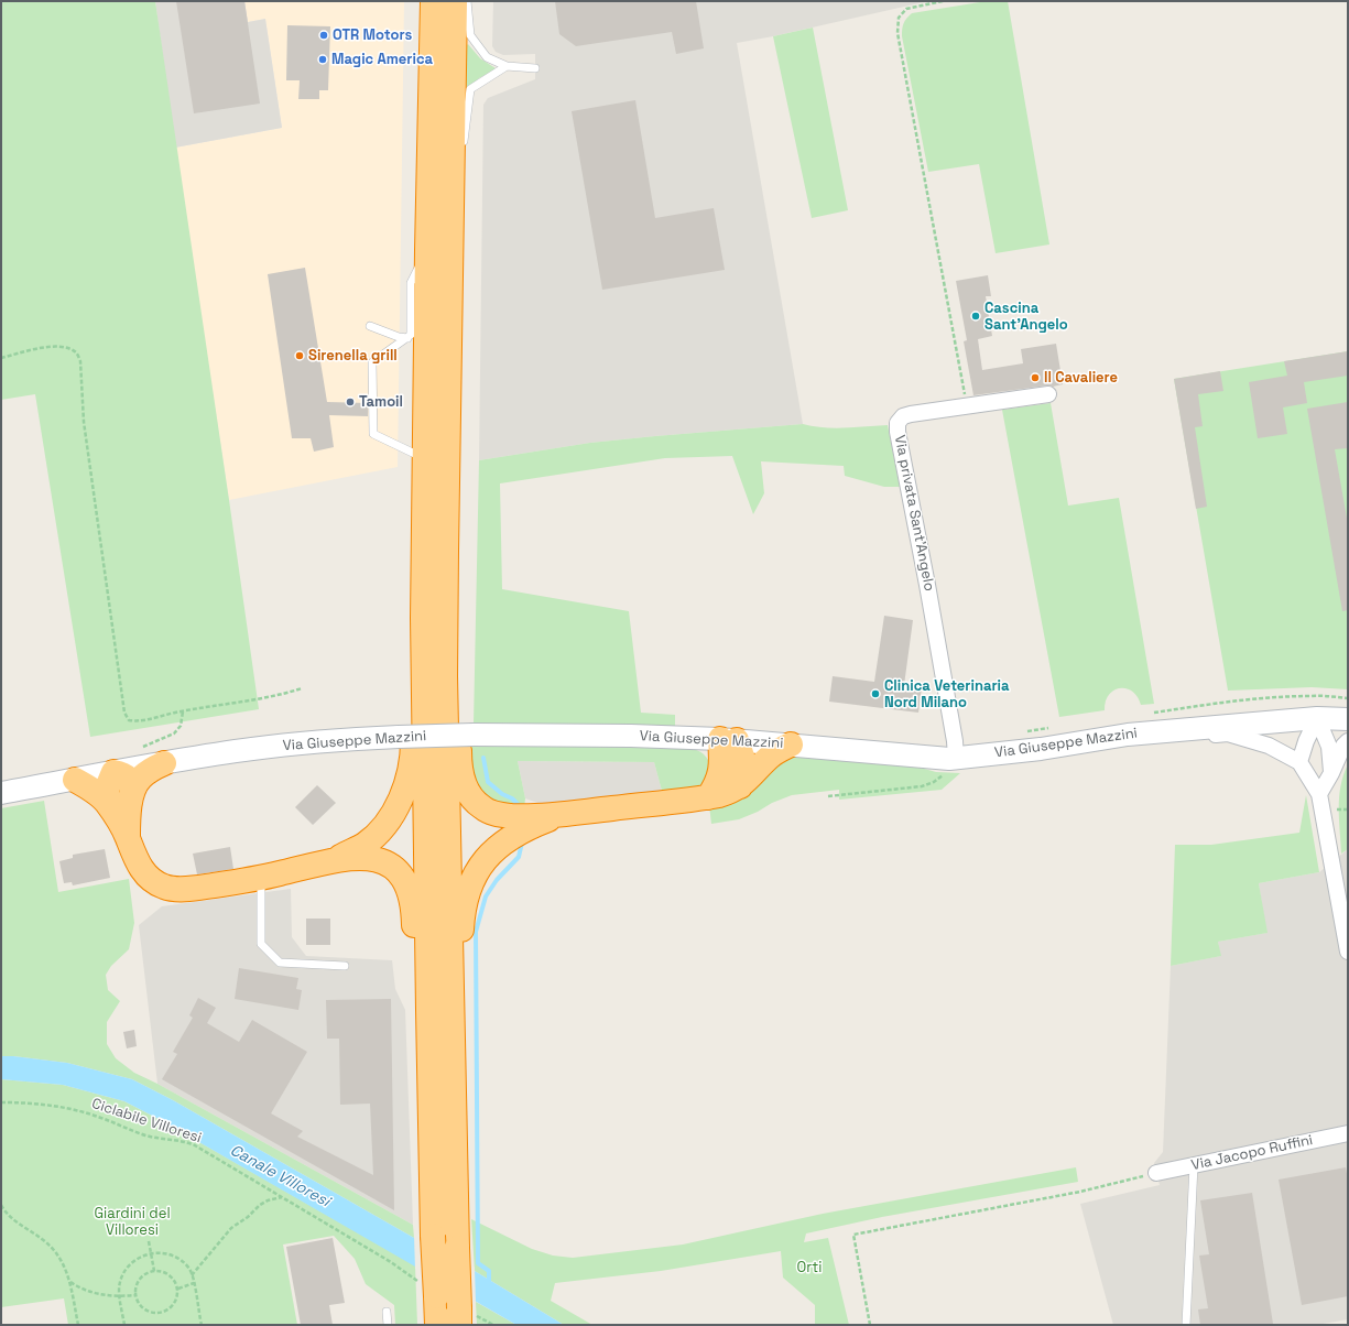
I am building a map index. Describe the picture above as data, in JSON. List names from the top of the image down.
{
  "streets": {
    "street": ["Via privata Sant'Angelo", "Via Giuseppe Mazzini", "Via Jacopo Ruffini"],
    "path": ["Ciclabile Villoresi"]
  },
  "crossings": [
    ["Via privata Sant'Angelo", "Via Giuseppe Mazzini"]
  ],
  "water": ["Canale Villoresi"],
  "parks": ["Giardini del Villoresi", "Orti"],
  "places": [
    "OTR Motors",
    "Magic America",
    "Cascina Sant'Angelo",
    "Sirenella grill",
    "Il Cavaliere",
    "Tamoil",
    "Clinica Veterinaria Nord Milano"
  ]
}
